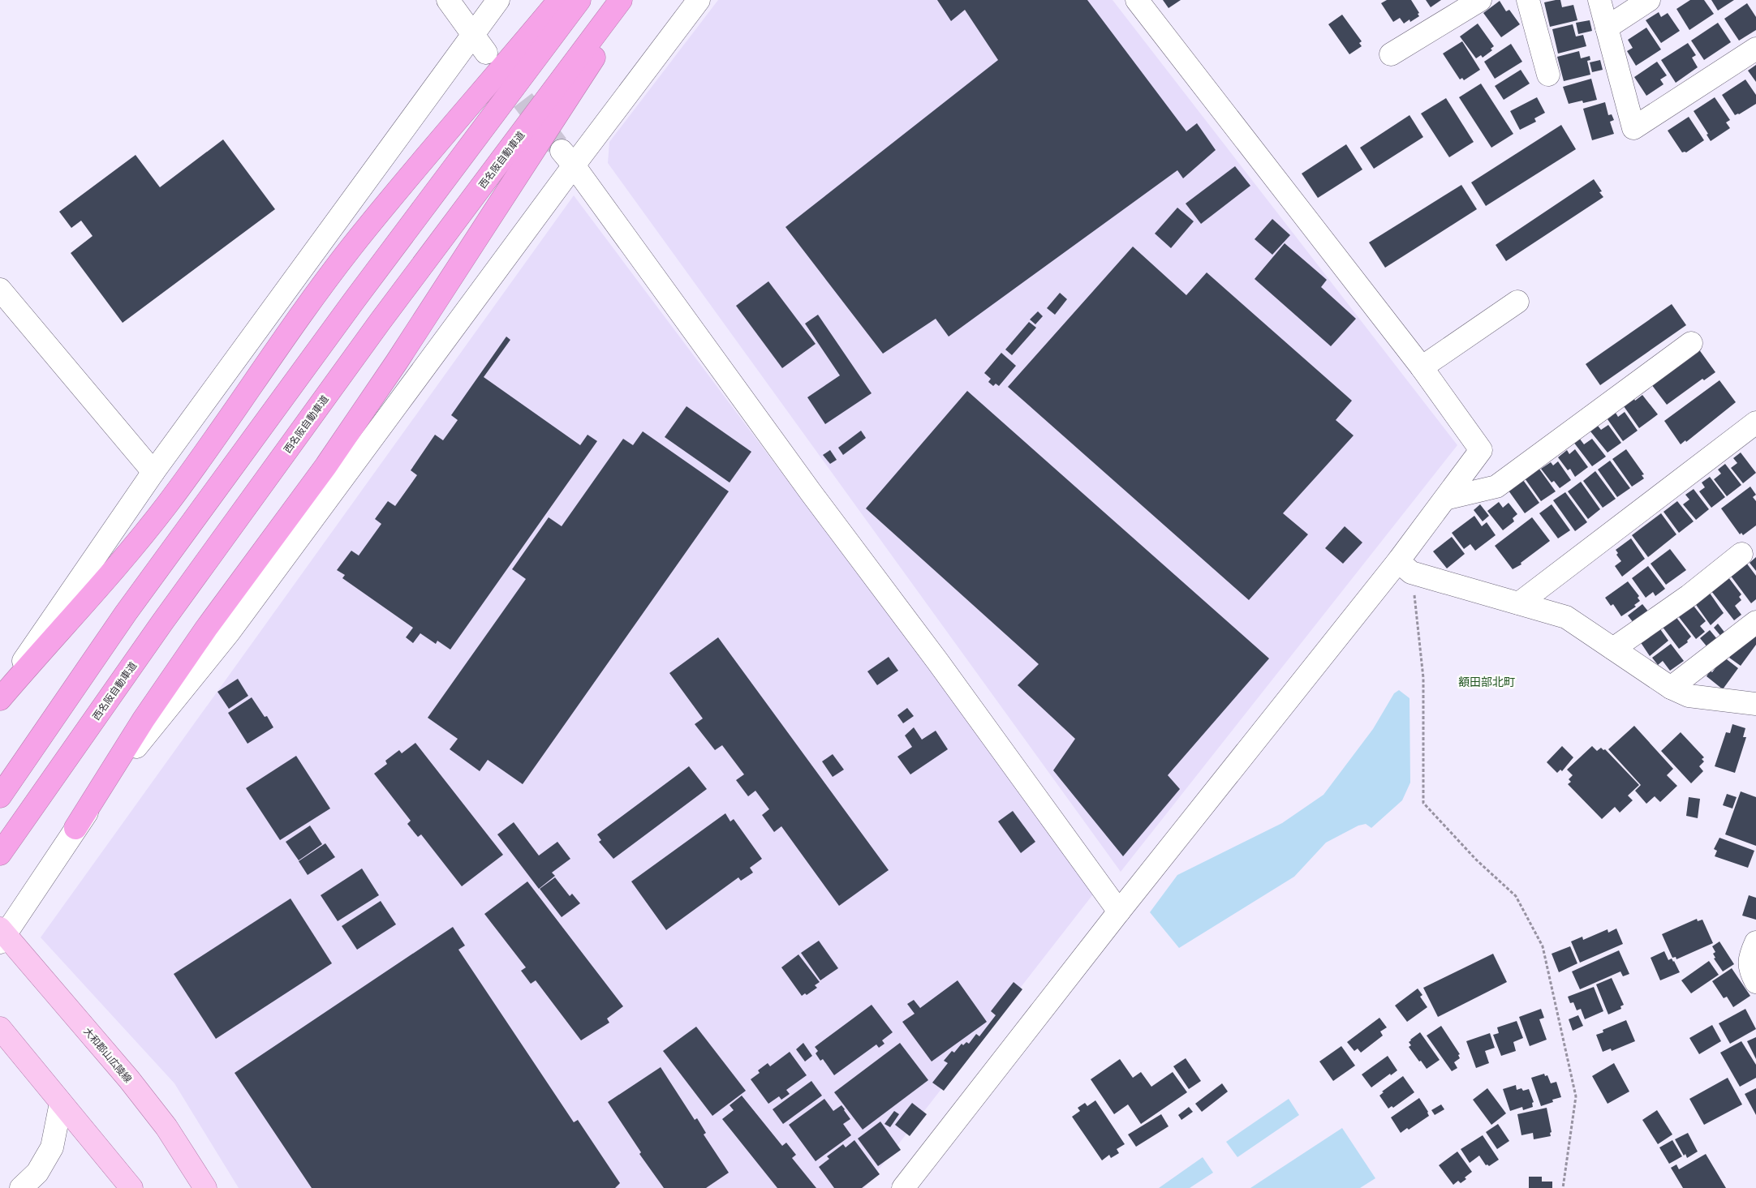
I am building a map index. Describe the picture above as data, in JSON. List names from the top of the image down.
{
  "streets": {
    "highway": ["西名阪自動車道"],
    "main road": ["大和郡山広陵線"]
  },
  "districts": ["額田部北町"]
}
